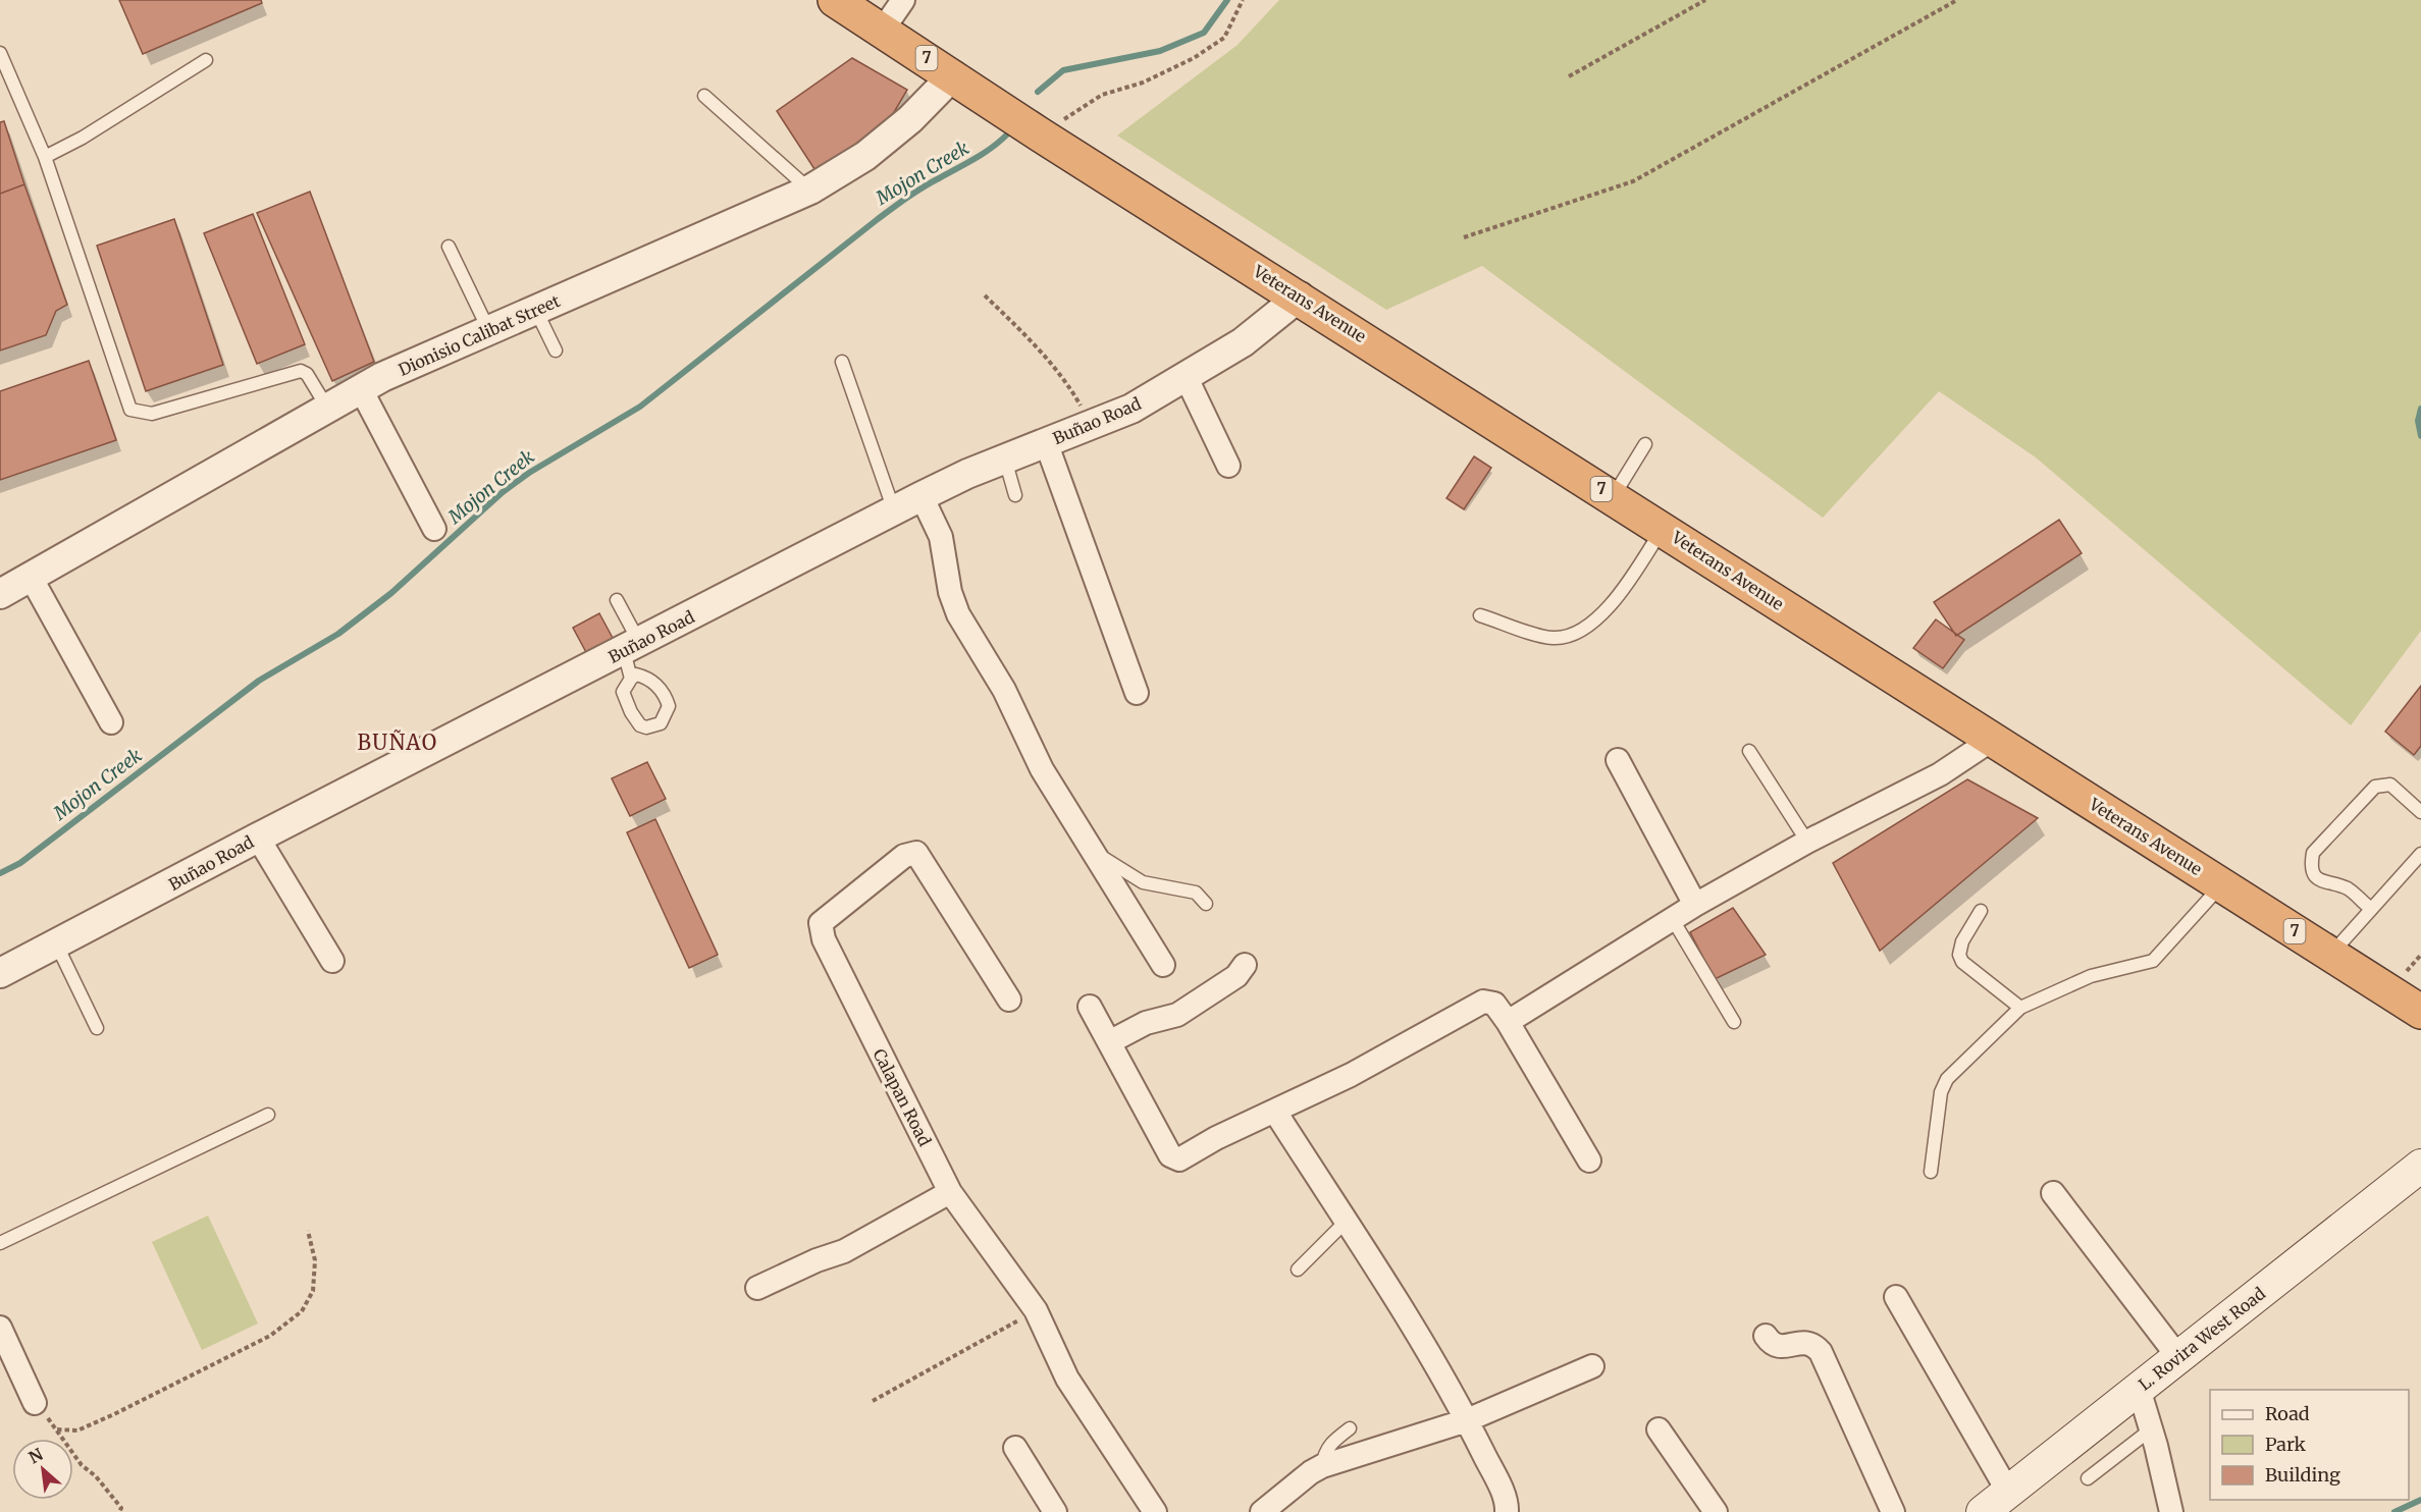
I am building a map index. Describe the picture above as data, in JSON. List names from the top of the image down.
{
  "streets": {
    "highway": ["7", "Veterans Avenue"],
    "main road": ["L. Rovira West Road"],
    "street": ["Dionisio Calibat Street", "Buñao Road", "Calapan Road"]
  },
  "crossings": [
    ["7", "Veterans Avenue"],
    ["7", "Dionisio Calibat Street"],
    ["Veterans Avenue", "Buñao Road"]
  ],
  "districts": ["BUÑAO"],
  "water": ["Mojon Creek"],
  "legend": ["Road", "Park", "Building"],
  "north": "top left"
}
